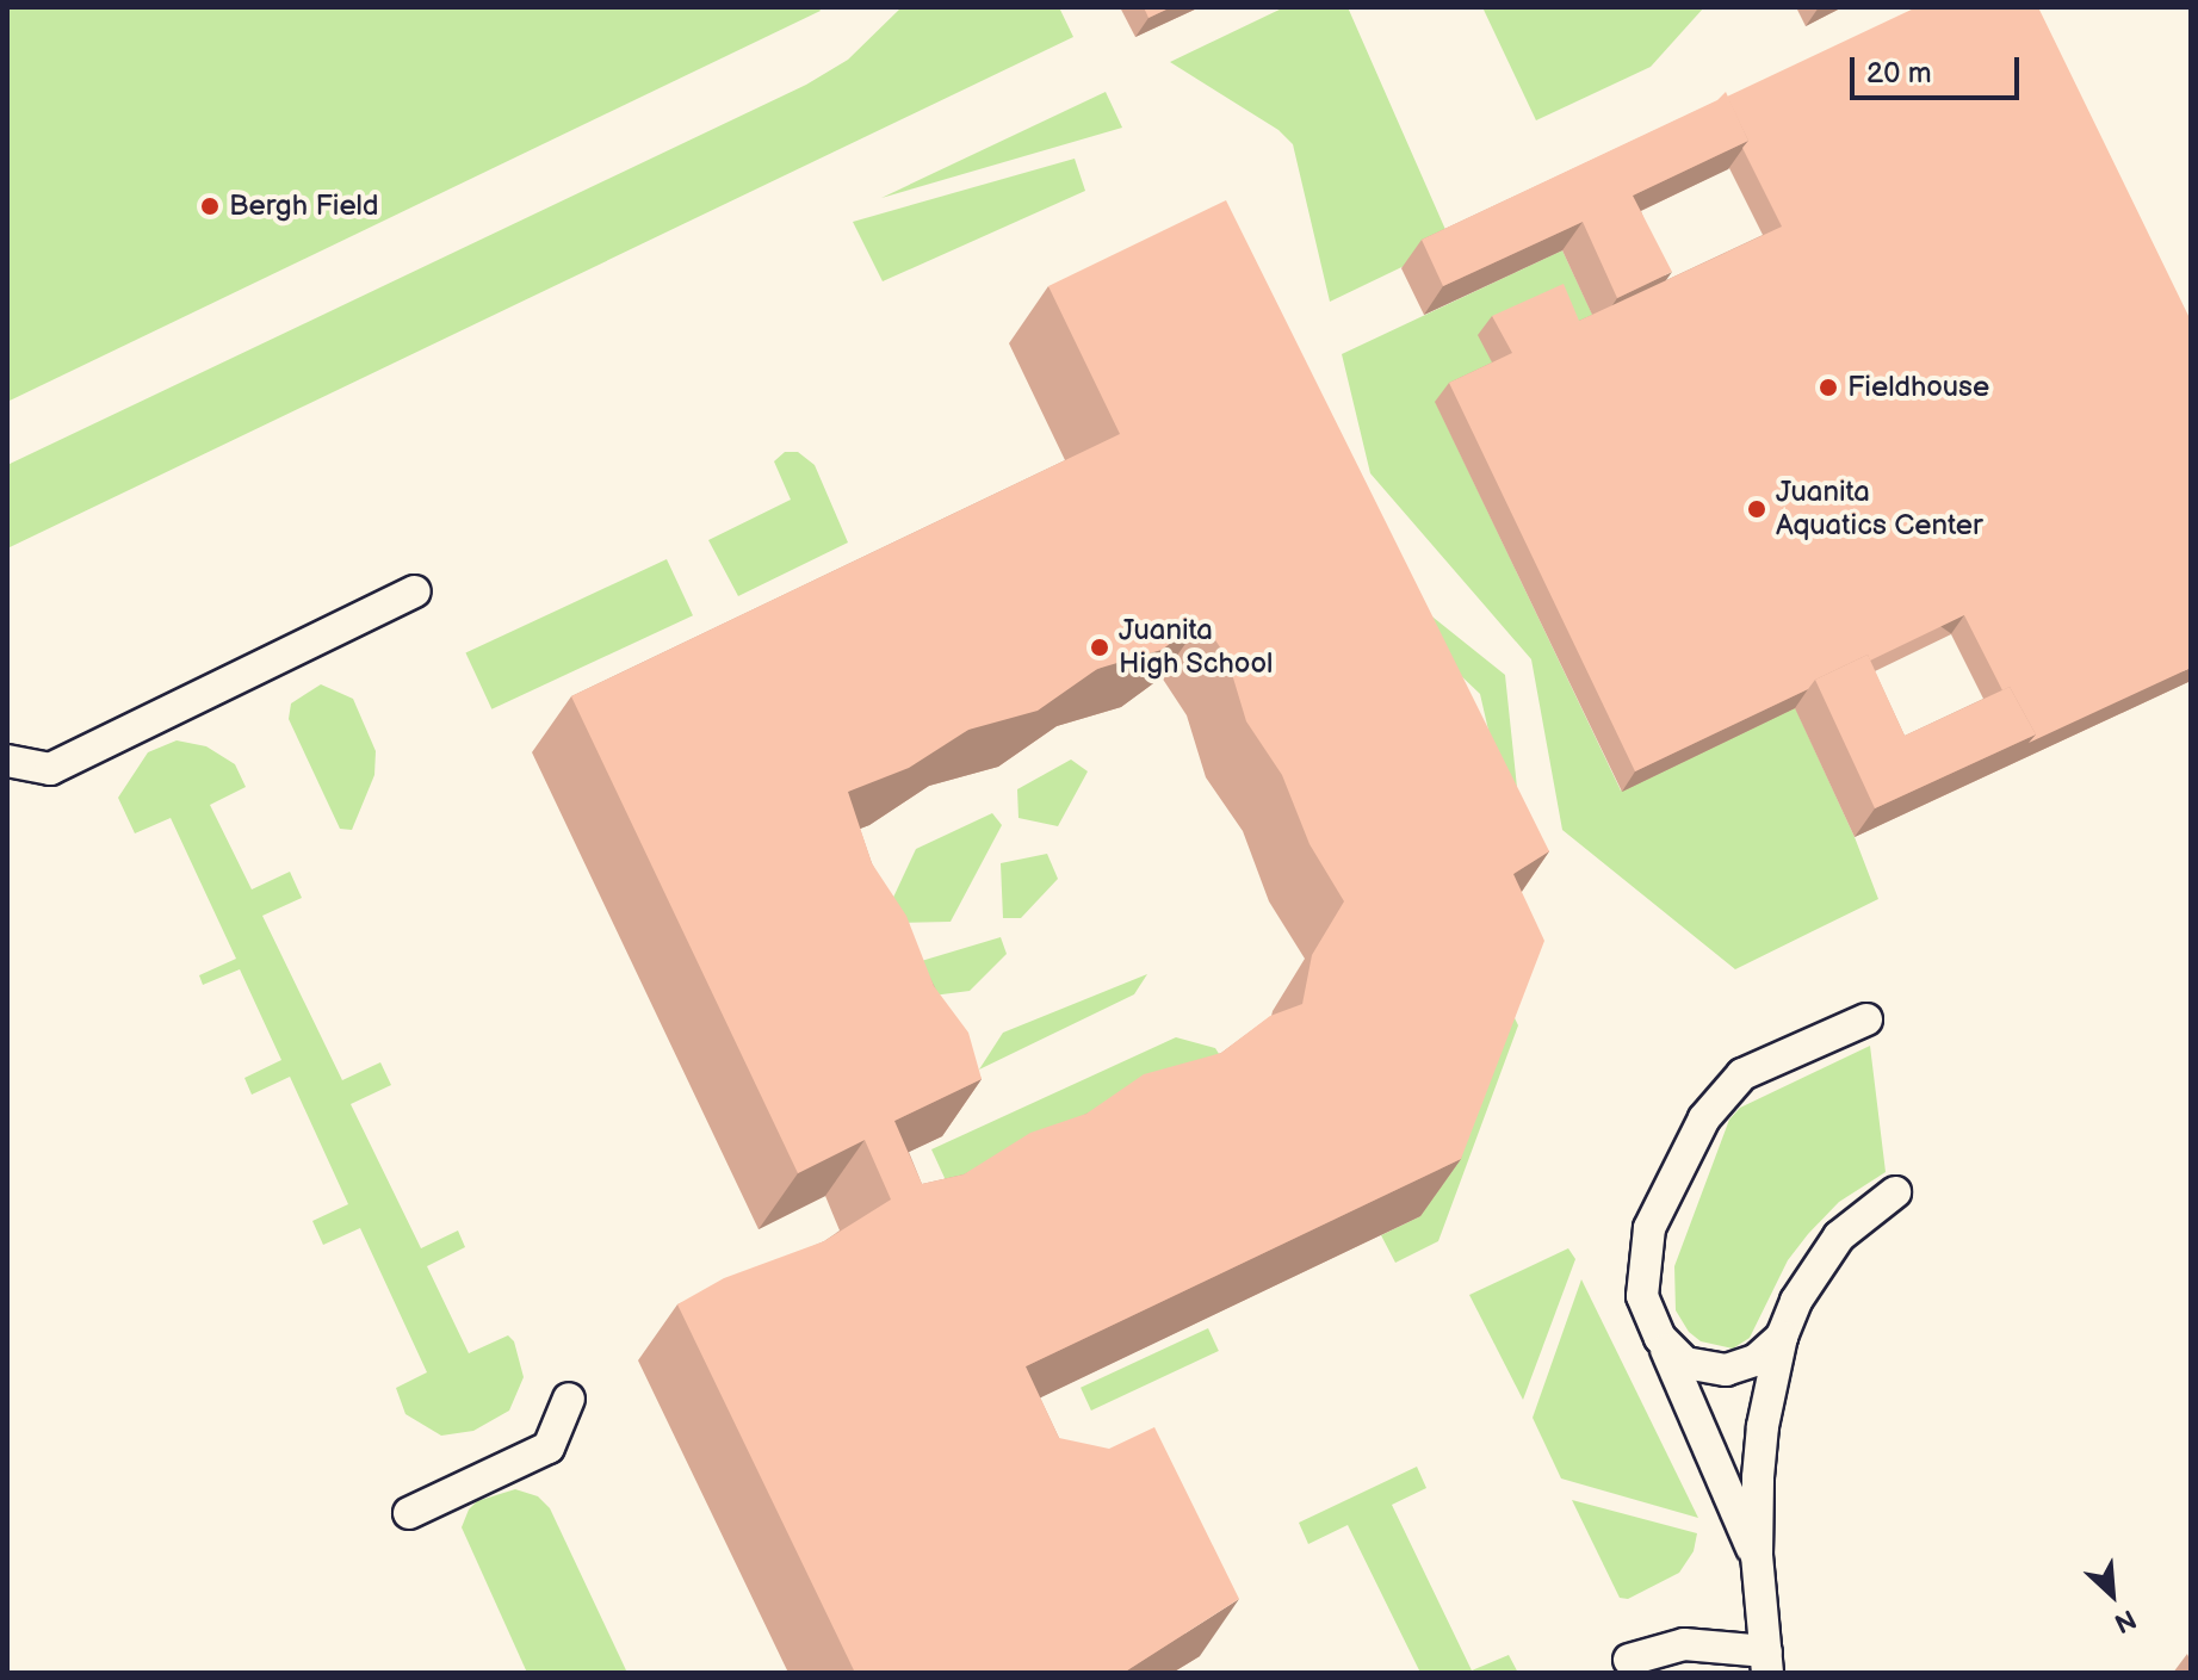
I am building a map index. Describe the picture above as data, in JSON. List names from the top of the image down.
{
  "places": [
    "Bergh Field",
    "Fieldhouse",
    "Juanita Aquatics Center",
    "Juanita High School"
  ],
  "scale_bar": "20 m",
  "north": "bottom right"
}
